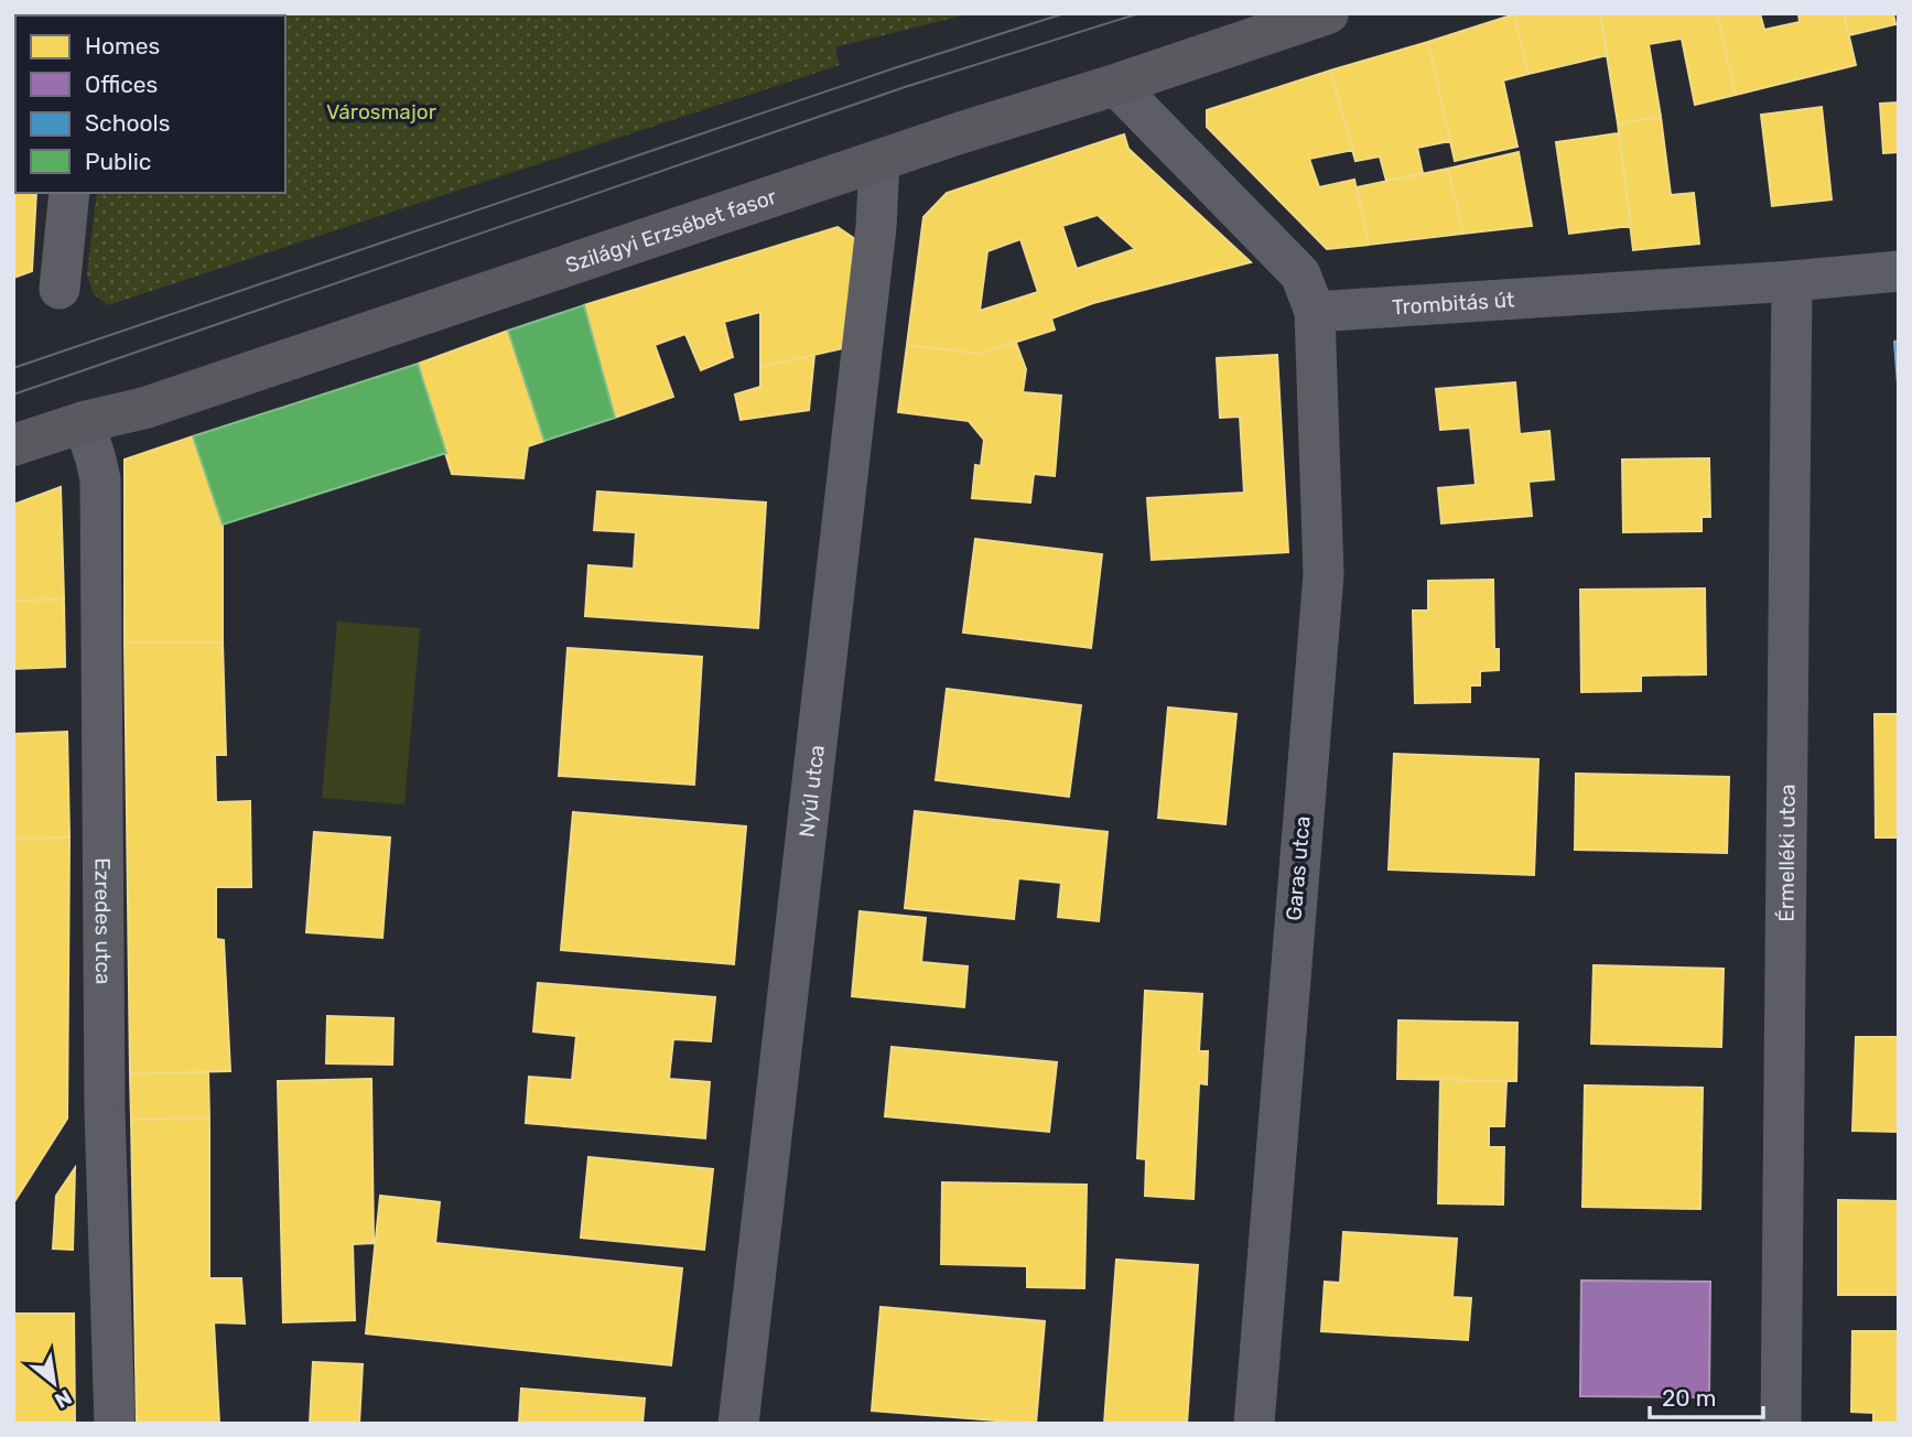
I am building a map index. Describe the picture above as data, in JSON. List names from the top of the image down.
{
  "streets": {
    "main road": ["Szilágyi Erzsébet fasor"],
    "street": [
      "Trombitás út",
      "Nyúl utca",
      "Érmelléki utca",
      "Garas utca",
      "Ezredes utca"
    ]
  },
  "crossings": [
    ["Szilágyi Erzsébet fasor", "Nyúl utca"],
    ["Szilágyi Erzsébet fasor", "Ezredes utca"],
    ["Trombitás út", "Érmelléki utca"],
    ["Trombitás út", "Garas utca"]
  ],
  "parks": ["Városmajor"],
  "legend": [
    "Homes",
    "Offices",
    "Schools",
    "Public"
  ],
  "scale_bar": "20 m",
  "north": "bottom right"
}
